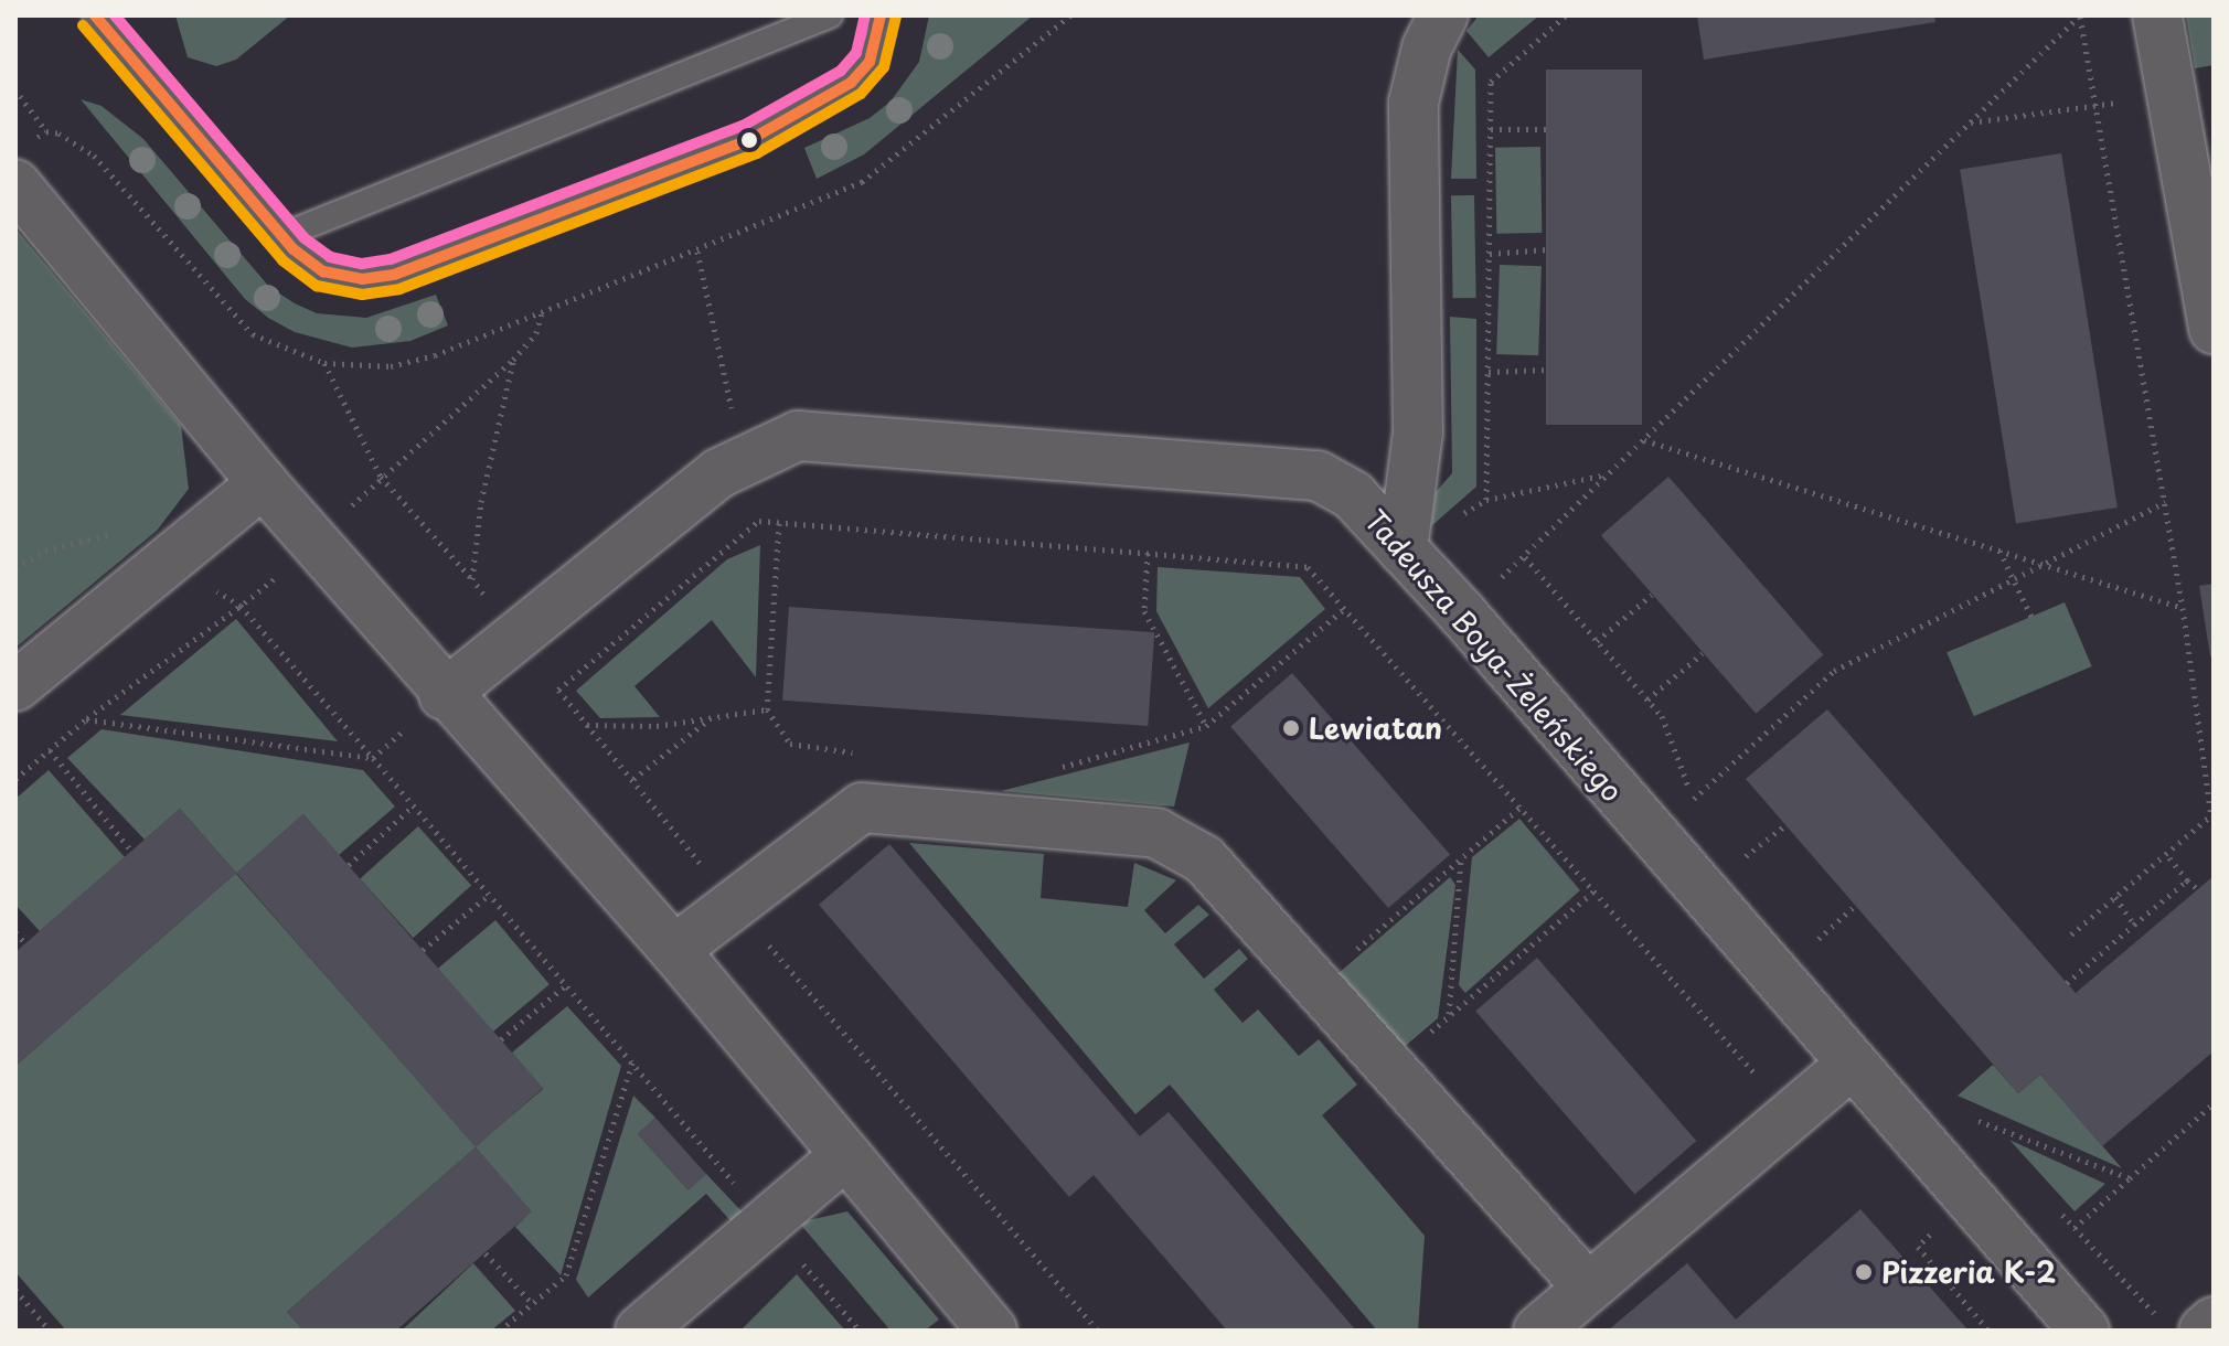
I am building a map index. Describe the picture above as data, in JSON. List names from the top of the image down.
{
  "streets": {
    "street": ["Tadeusza Boya-Żeleńskiego"]
  },
  "places": ["Lewiatan", "Pizzeria K-2"]
}
